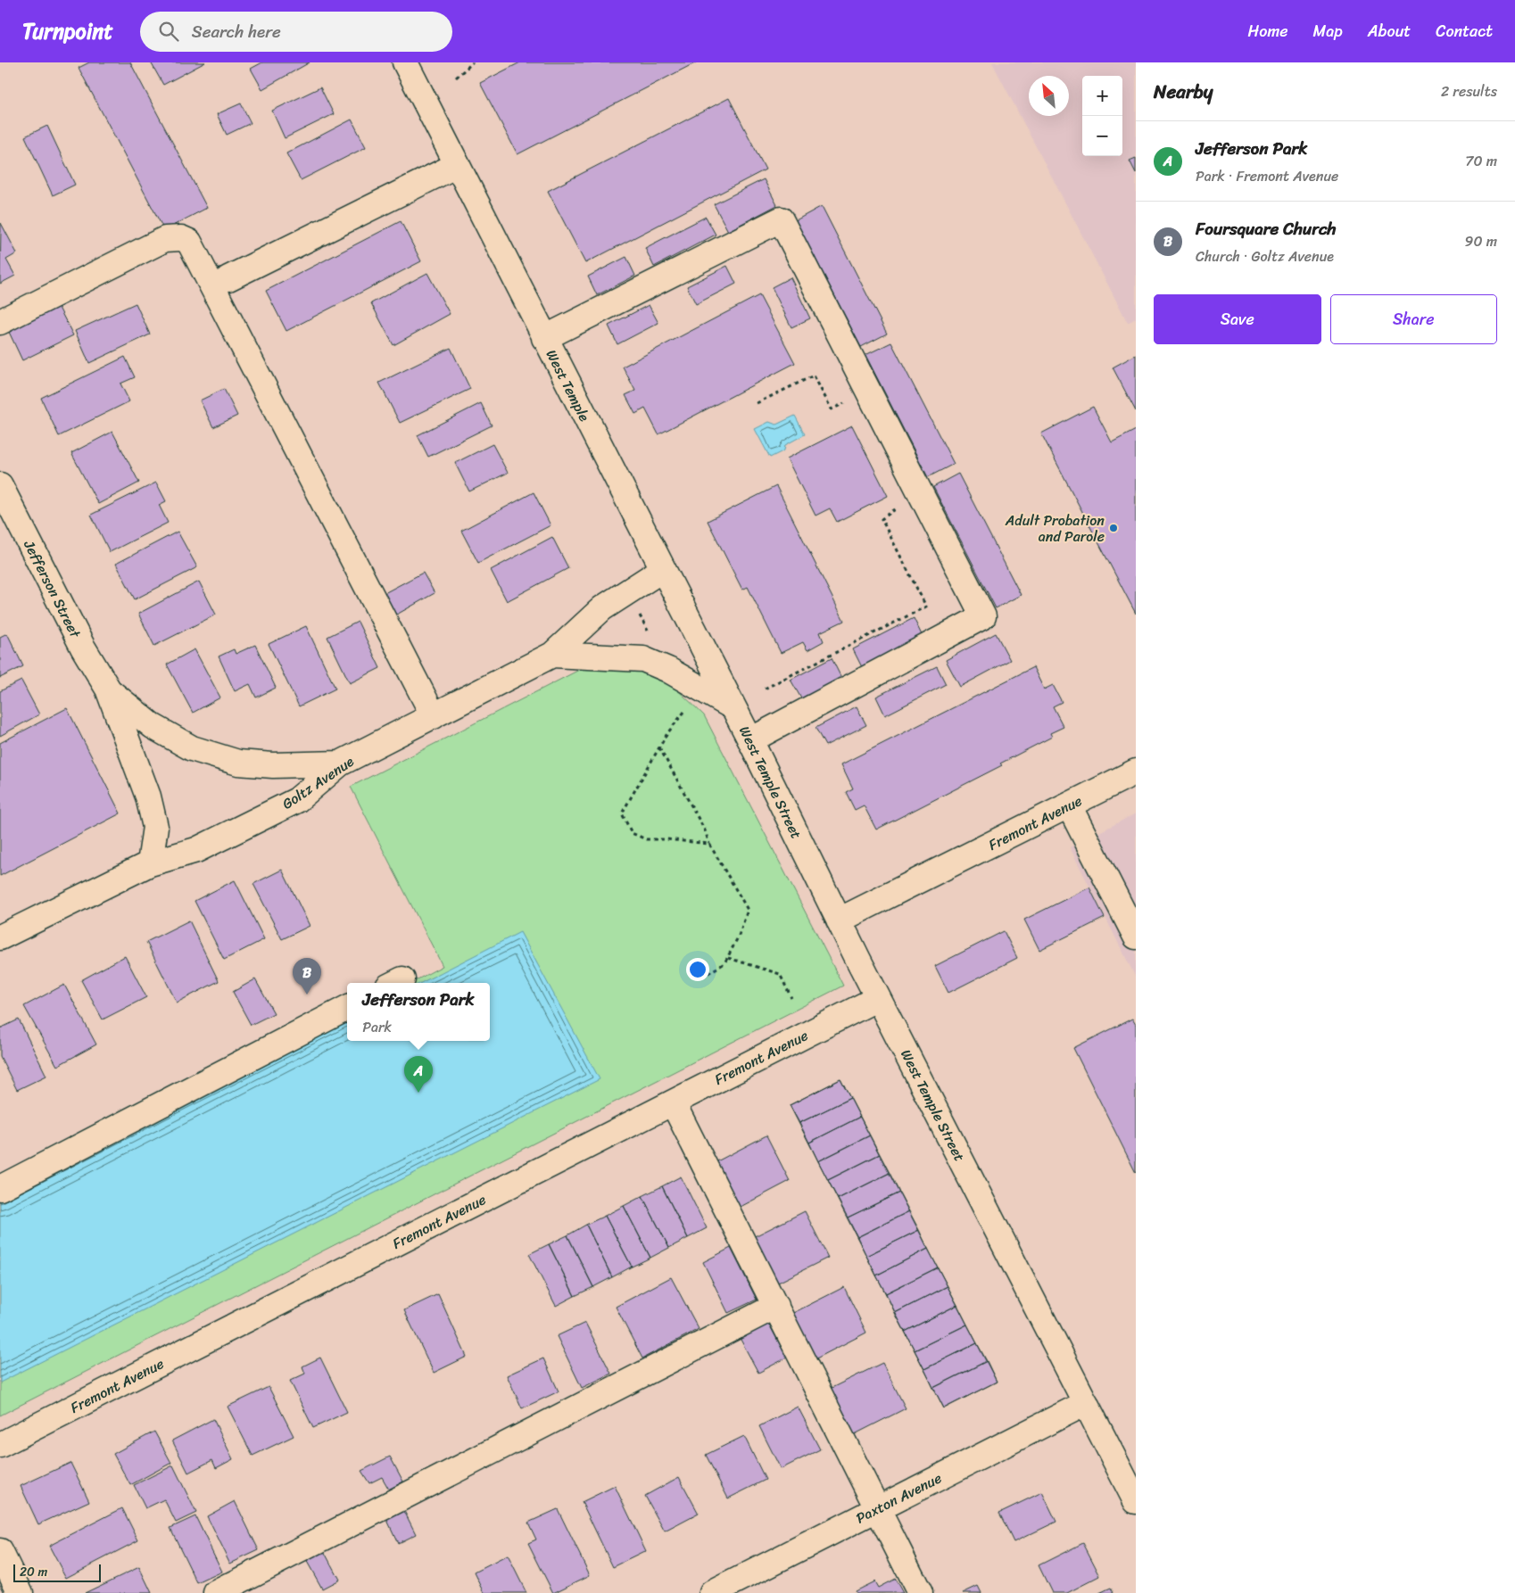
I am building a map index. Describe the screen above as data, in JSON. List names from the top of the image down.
{
  "streets": {
    "street": [
      "West Temple",
      "Jefferson Street",
      "Goltz Avenue",
      "West Temple Street",
      "Fremont Avenue",
      "Paxton Avenue"
    ]
  },
  "crossings": [
    ["West Temple", "Goltz Avenue"],
    ["West Temple", "West Temple Street"],
    ["Jefferson Street", "Goltz Avenue"],
    ["West Temple Street", "Fremont Avenue"],
    ["West Temple Street", "Paxton Avenue"]
  ],
  "places": ["Adult Probation and Parole"],
  "scale_bar": "20 m",
  "north": "top left",
  "page": {
    "header": "Turnpoint",
    "search": "Search here",
    "nav": [
      "Home",
      "Map",
      "About",
      "Contact"
    ],
    "heading": ["Nearby", "2 results"],
    "map_buttons": ["+", "−"],
    "list": [
      {
        "mark": "A",
        "name": "Jefferson Park",
        "note": "Park · Fremont Avenue",
        "value": "70 m"
      },
      {
        "mark": "B",
        "name": "Foursquare Church",
        "note": "Church · Goltz Avenue",
        "value": "90 m"
      }
    ],
    "buttons": ["Save", "Share"],
    "pins": ["B", "A"],
    "popup": ["Jefferson Park", "Park"],
    "scale": "20 m"
  }
}
